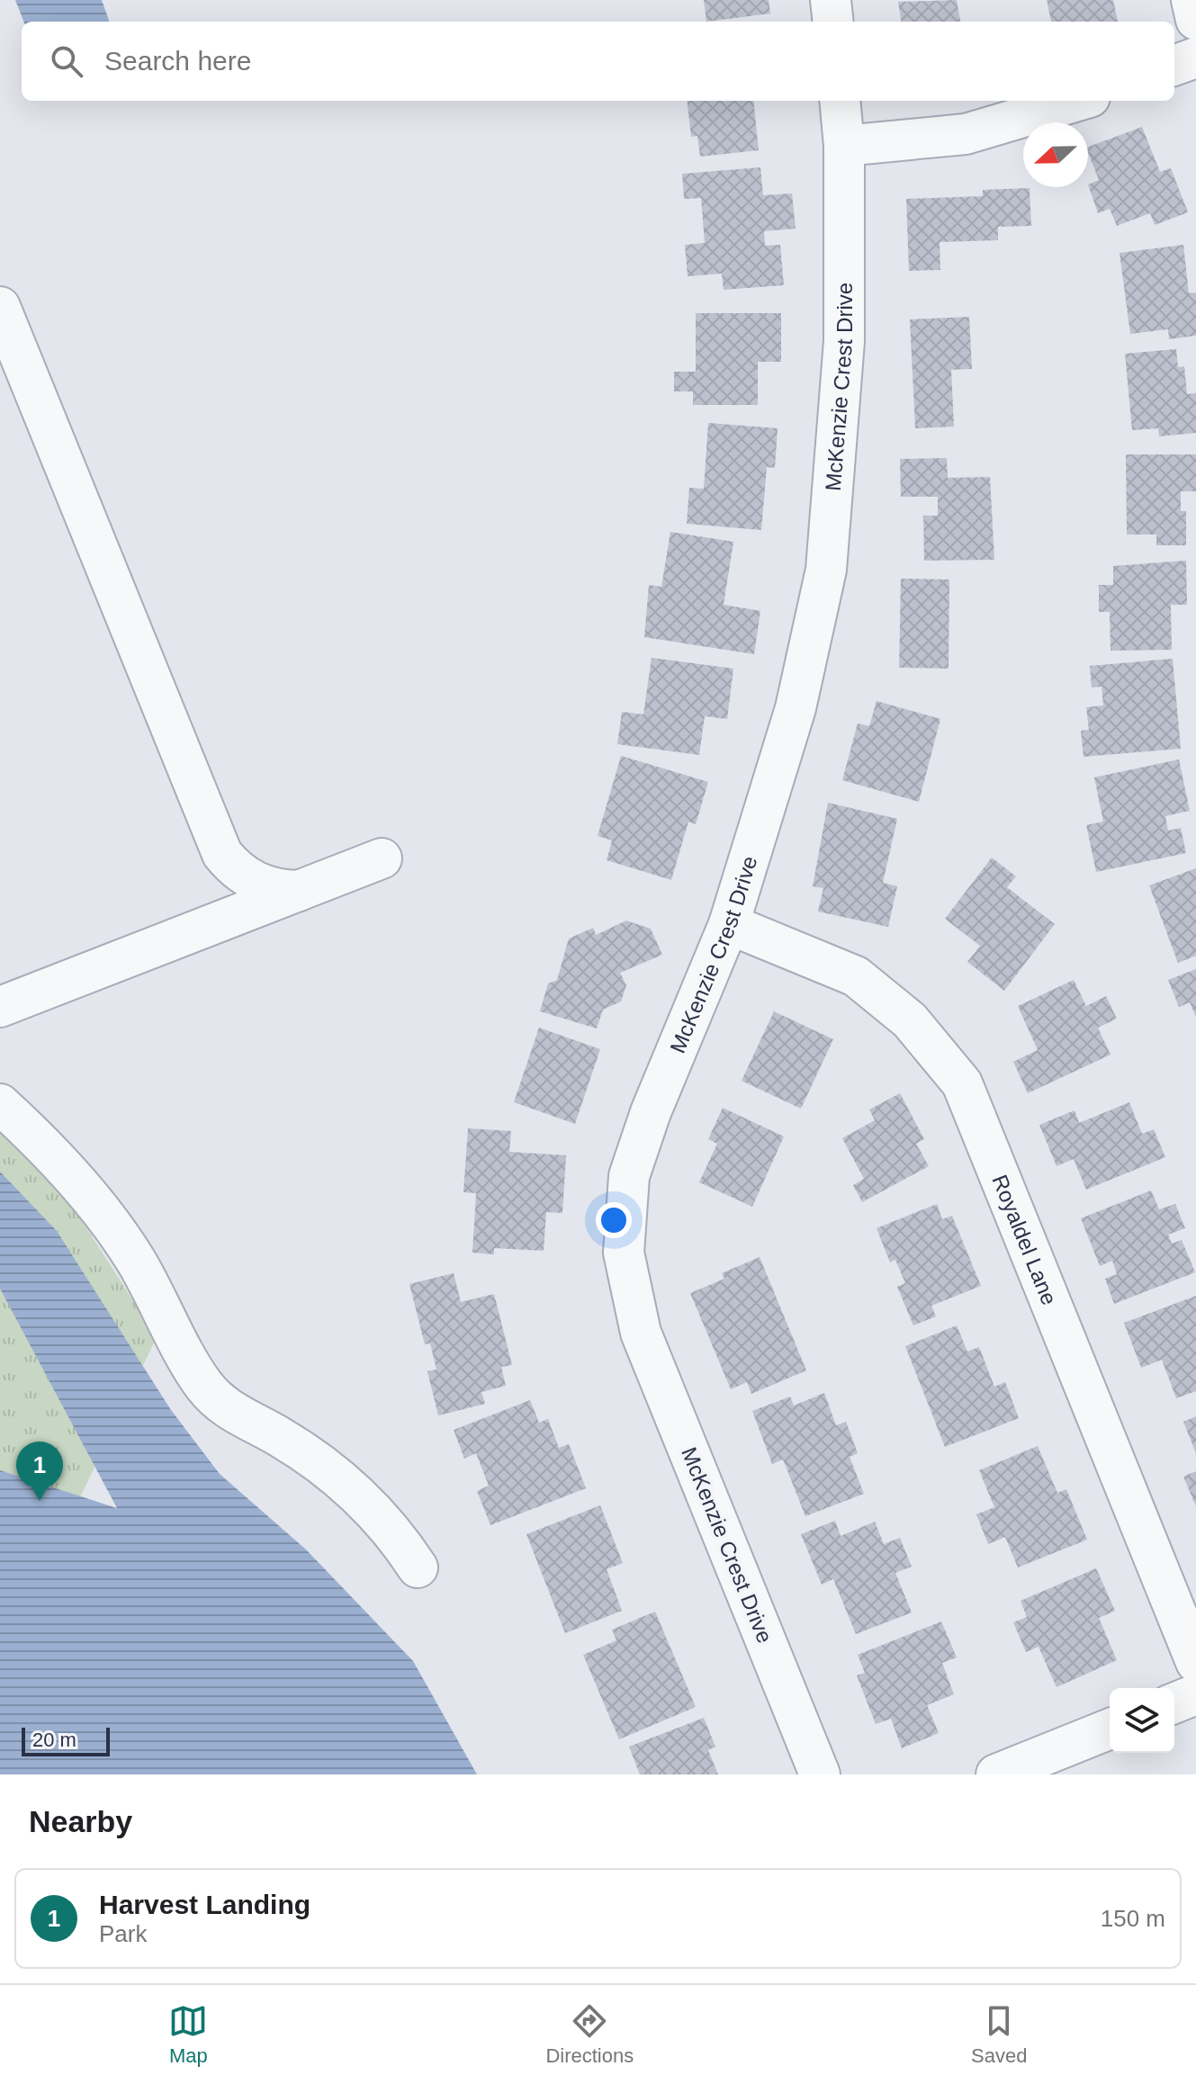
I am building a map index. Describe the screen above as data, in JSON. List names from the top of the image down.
{
  "streets": {
    "street": ["McKenzie Crest Drive", "Royaldel Lane"]
  },
  "crossings": [
    ["McKenzie Crest Drive", "Royaldel Lane"]
  ],
  "scale_bar": "20 m",
  "north": "left",
  "page": {
    "search": "Search here",
    "pins": "1",
    "scale": "20 m",
    "heading": "Nearby",
    "list": [
      {
        "mark": "1",
        "name": "Harvest Landing",
        "note": "Park",
        "value": "150 m"
      }
    ],
    "nav": ["Map", "Directions", "Saved"]
  }
}
